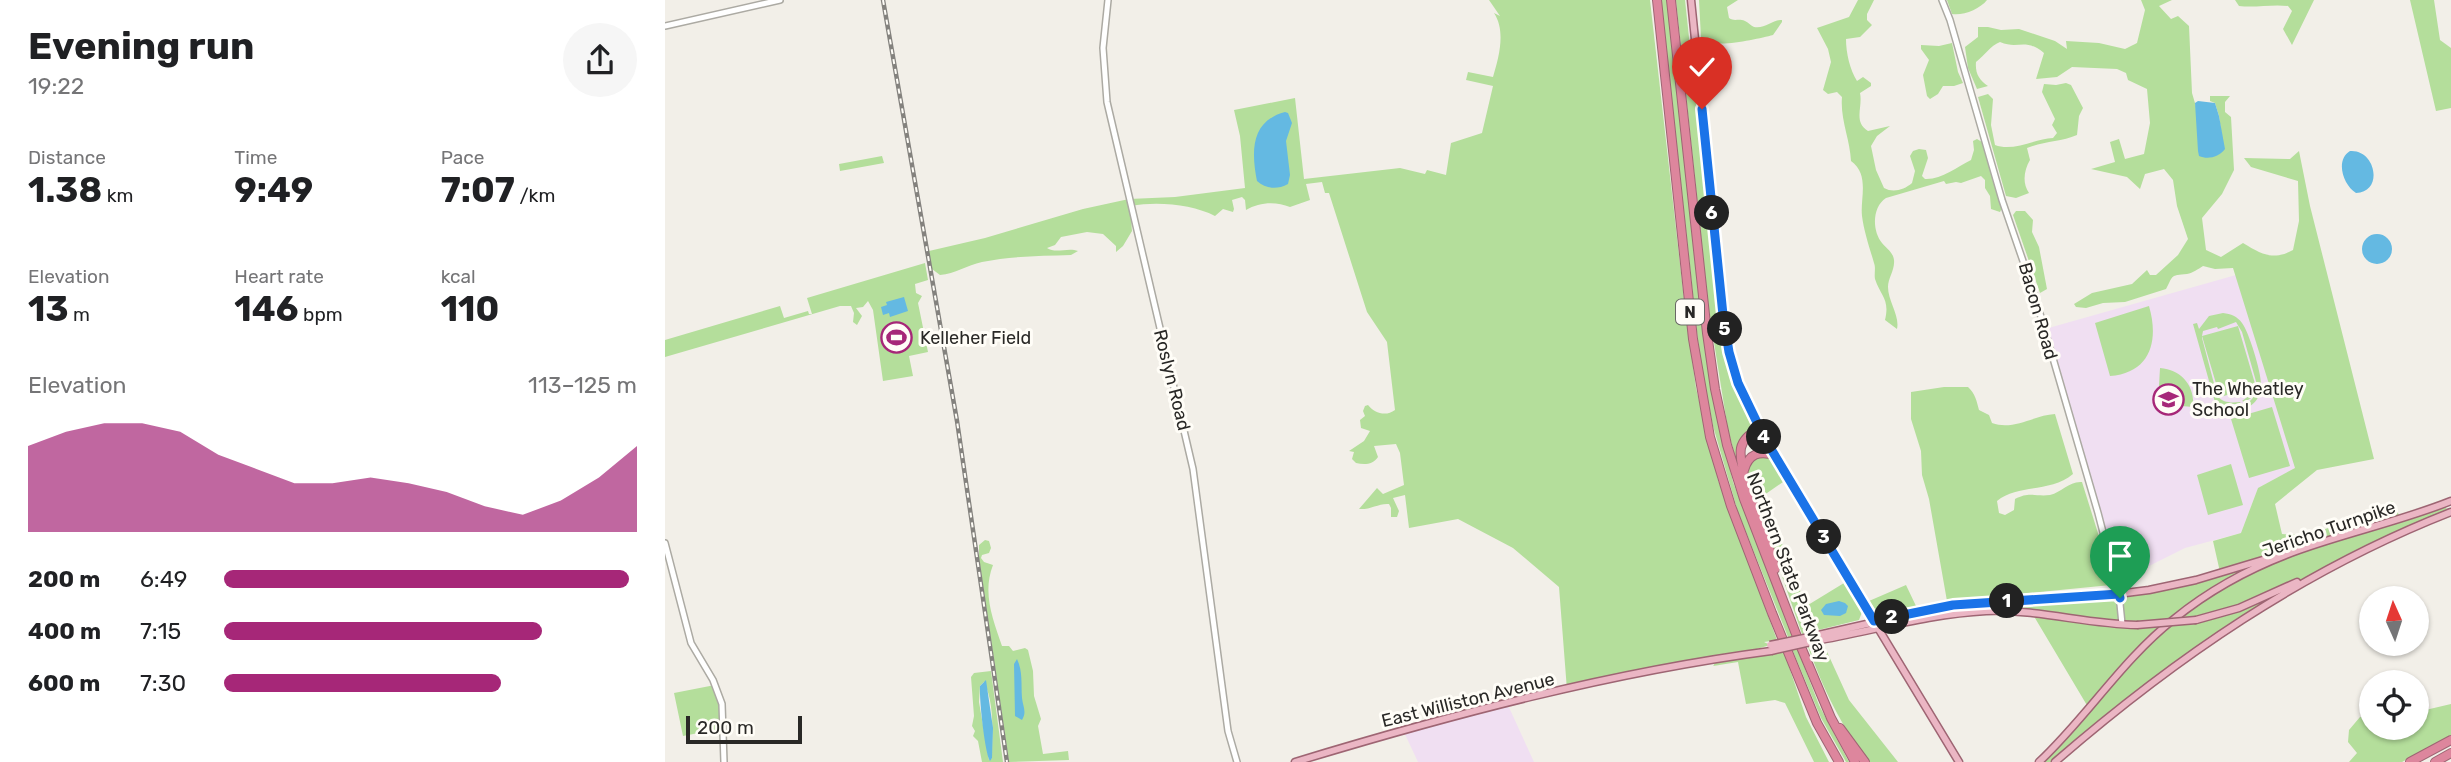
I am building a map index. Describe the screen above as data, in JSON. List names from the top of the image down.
{
  "streets": {
    "highway": ["N", "Northern State Parkway"],
    "main road": [
      "Bacon Road",
      "Roslyn Road",
      "Jericho Turnpike",
      "East Williston Avenue"
    ]
  },
  "places": {
    "sports": ["Kelleher Field"],
    "school or university": ["The Wheatley School"]
  },
  "scale_bar": "200 m",
  "north": "top",
  "page": {
    "heading": ["Evening run", "19:22"],
    "stats": [
      ["Distance", "1.38 km"],
      ["Time", "9:49"],
      ["Pace", "7:07 /km"],
      ["Elevation", "13 m"],
      ["Heart rate", "146 bpm"],
      ["kcal", "110"]
    ],
    "pins": [
      "6",
      "5",
      "4",
      "3",
      "1",
      "2"
    ],
    "chart": ["Elevation", "113–125 m"],
    "list": [
      {
        "name": "200 m",
        "note": "6:49"
      },
      {
        "name": "400 m",
        "note": "7:15"
      },
      {
        "name": "600 m",
        "note": "7:30"
      }
    ],
    "scale": "200 m"
  }
}
